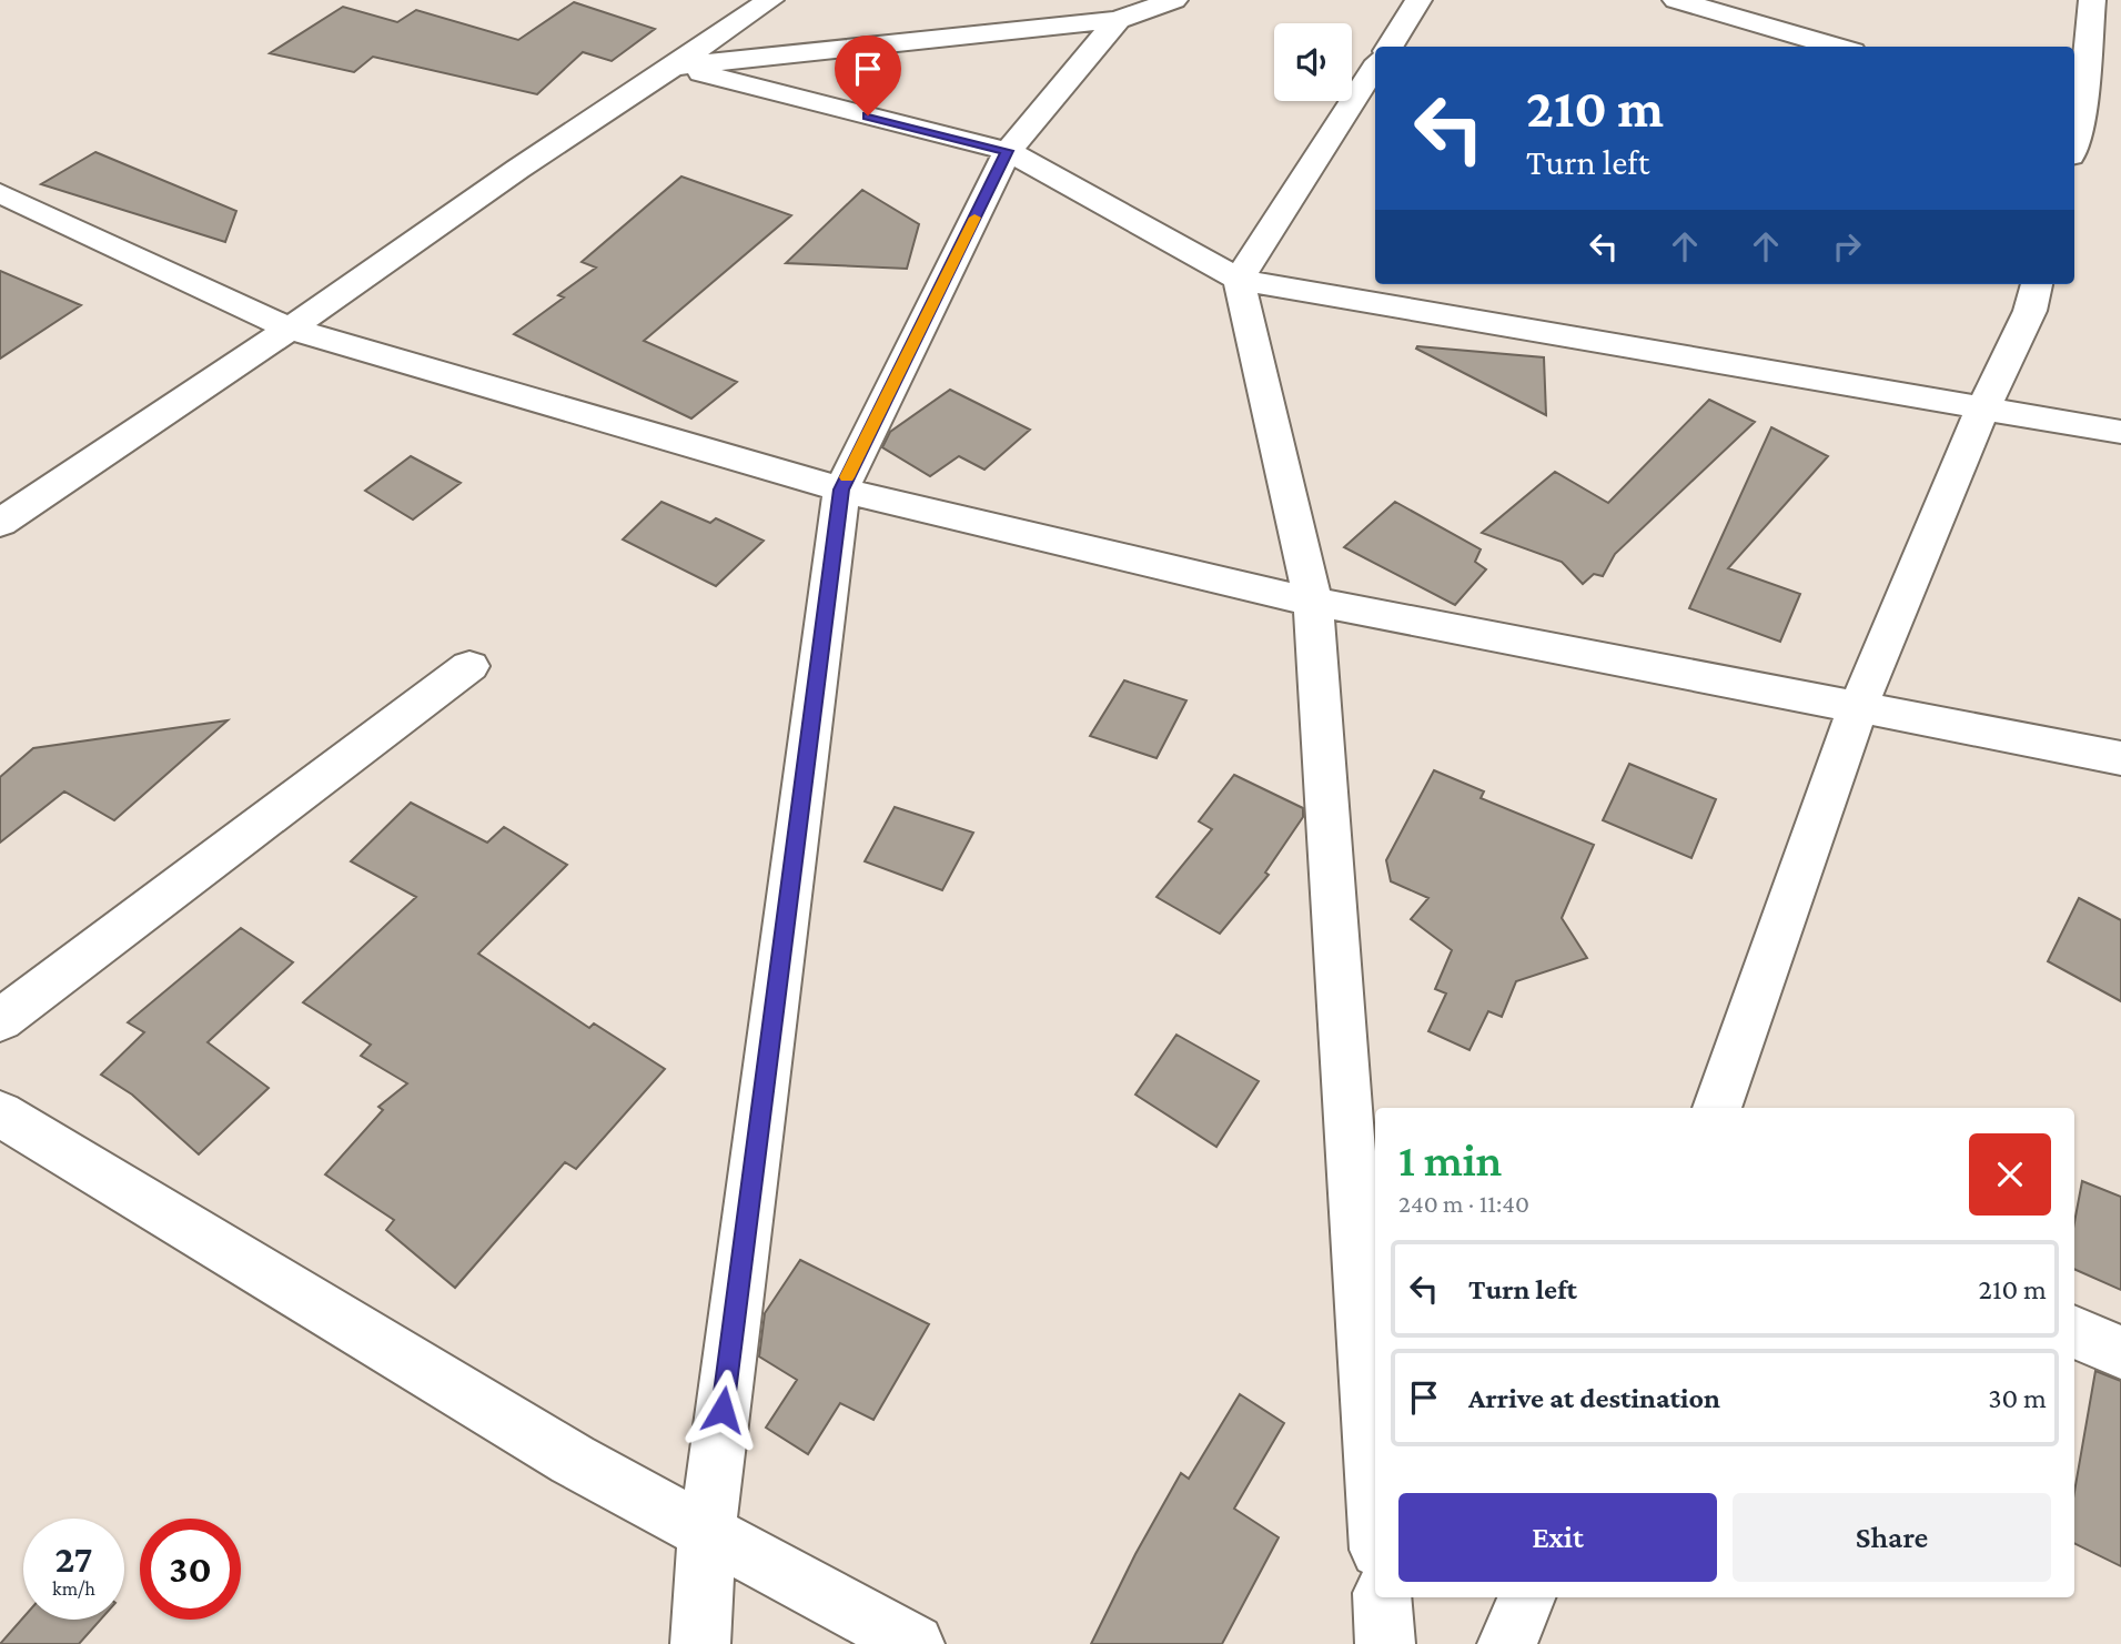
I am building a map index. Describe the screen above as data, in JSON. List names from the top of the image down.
{
  "page": {
    "turn": ["210 m", "Turn left"],
    "heading": ["1 min", "240 m · 11:40"],
    "list": [
      {
        "name": "Turn left",
        "value": "210 m"
      },
      {
        "name": "Arrive at destination",
        "value": "30 m"
      }
    ],
    "buttons": ["Exit", "Share"],
    "speed": "27 km/h",
    "limit": "30"
  }
}
